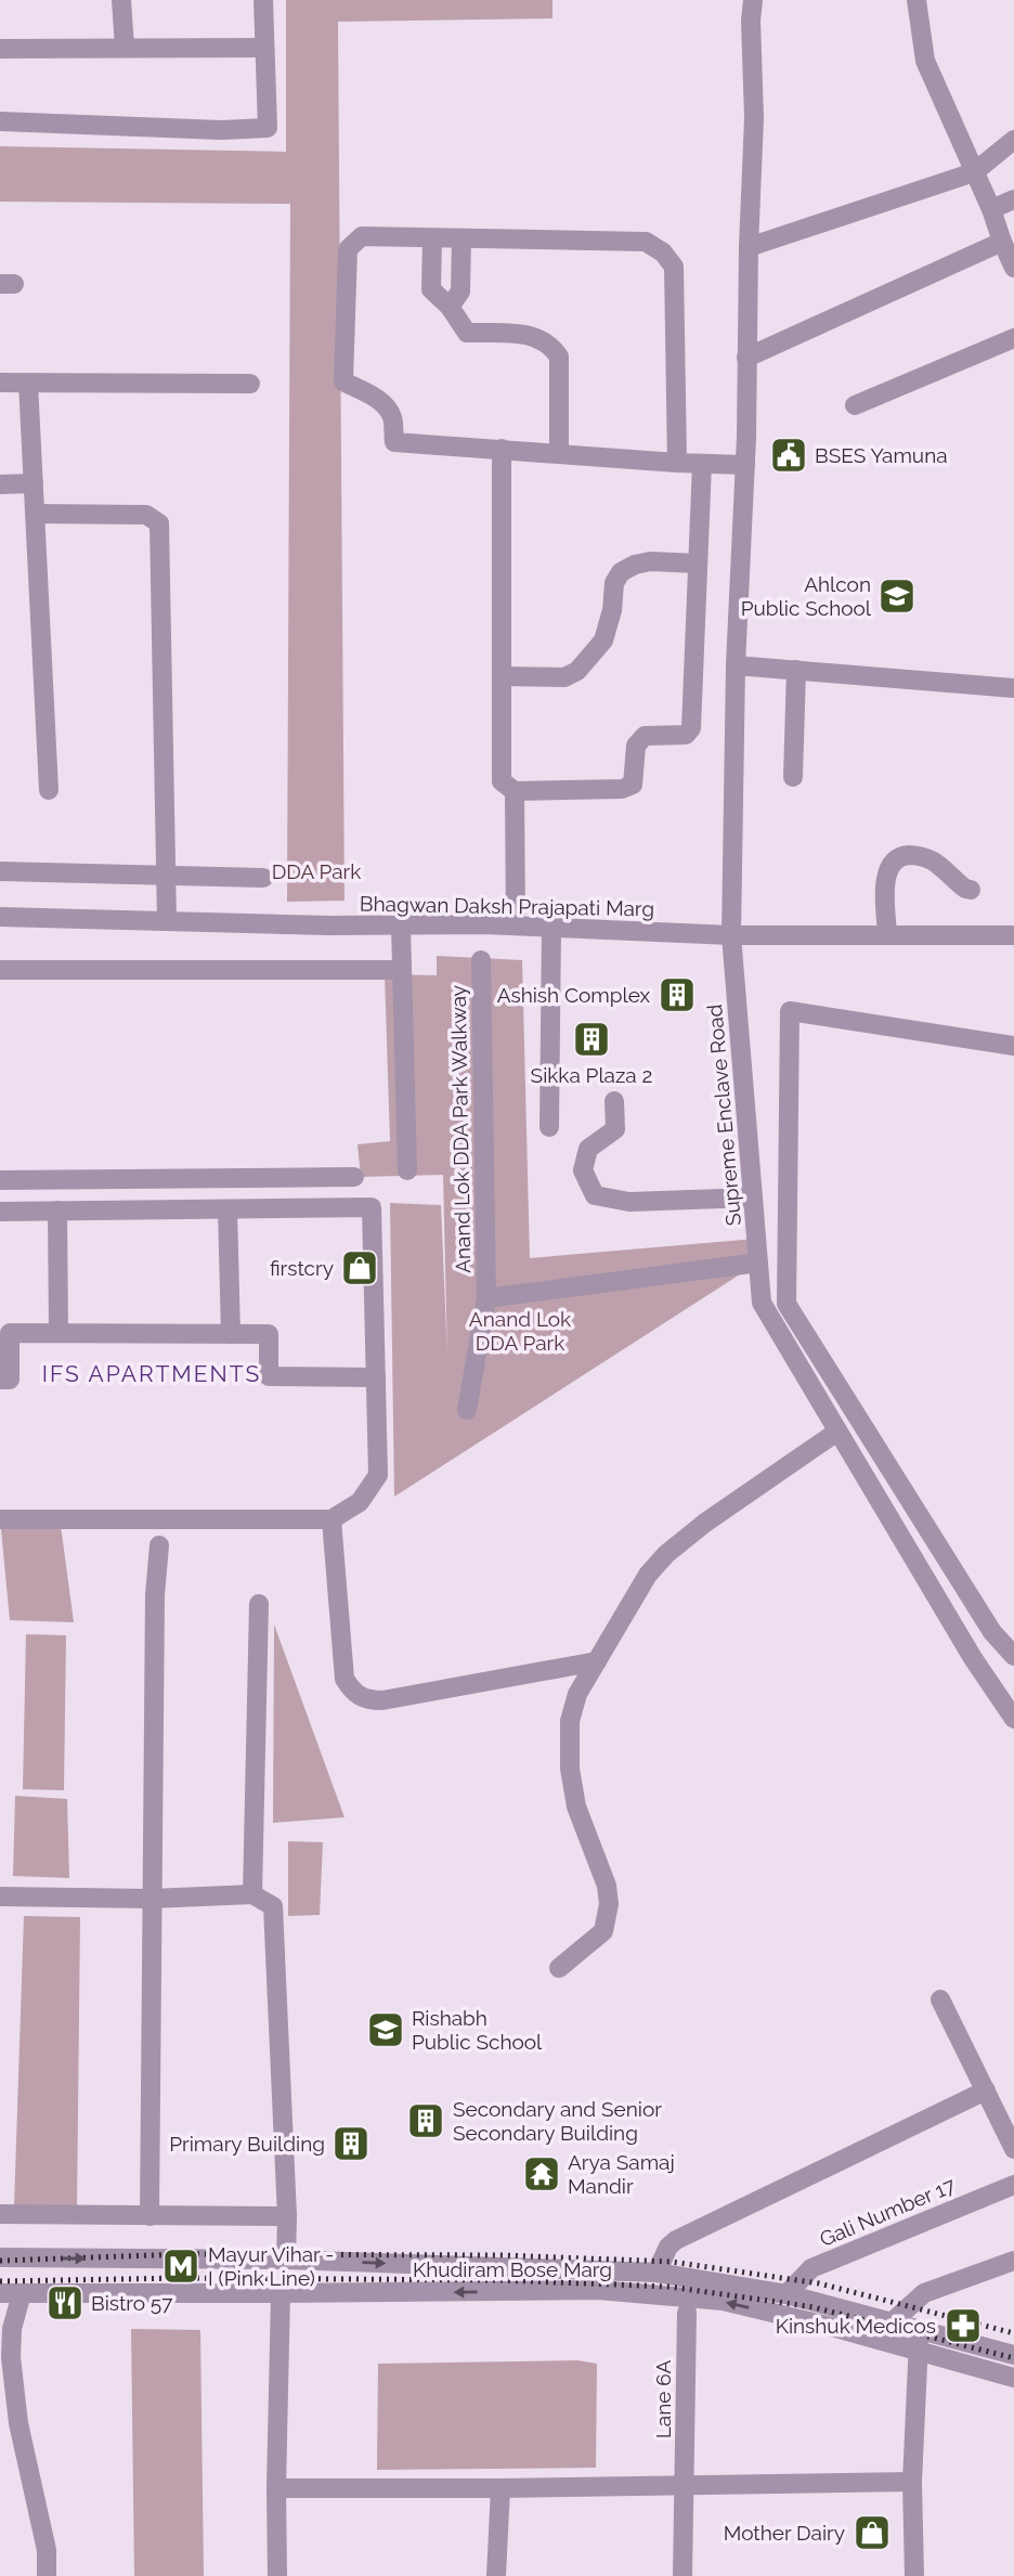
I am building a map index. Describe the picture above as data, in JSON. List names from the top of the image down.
{
  "streets": {
    "street": [
      "Bhagwan Daksh Prajapati Marg",
      "Supreme Enclave Road",
      "Anand Lok DDA Park Walkway",
      "Gali Number 17",
      "Khudiram Bose Marg",
      "Lane 6A"
    ]
  },
  "crossings": [
    ["Bhagwan Daksh Prajapati Marg", "Supreme Enclave Road"],
    ["Supreme Enclave Road", "Anand Lok DDA Park Walkway"],
    ["Gali Number 17", "Khudiram Bose Marg"]
  ],
  "districts": ["IFS APARTMENTS"],
  "parks": ["DDA Park", "Anand Lok DDA Park"],
  "places": {
    "public building": ["BSES Yamuna"],
    "school or university": ["Ahlcon Public School", "Rishabh Public School"],
    "building": [
      "Ashish Complex",
      "Sikka Plaza 2",
      "Secondary and Senior Secondary Building",
      "Primary Building"
    ],
    "shop": ["firstcry", "Mother Dairy"],
    "temple": ["Arya Samaj Mandir"],
    "metro station": ["Mayur Vihar - I (Pink Line)"],
    "restaurant": ["Bistro 57"],
    "pharmacy": ["Kinshuk Medicos"]
  }
}
